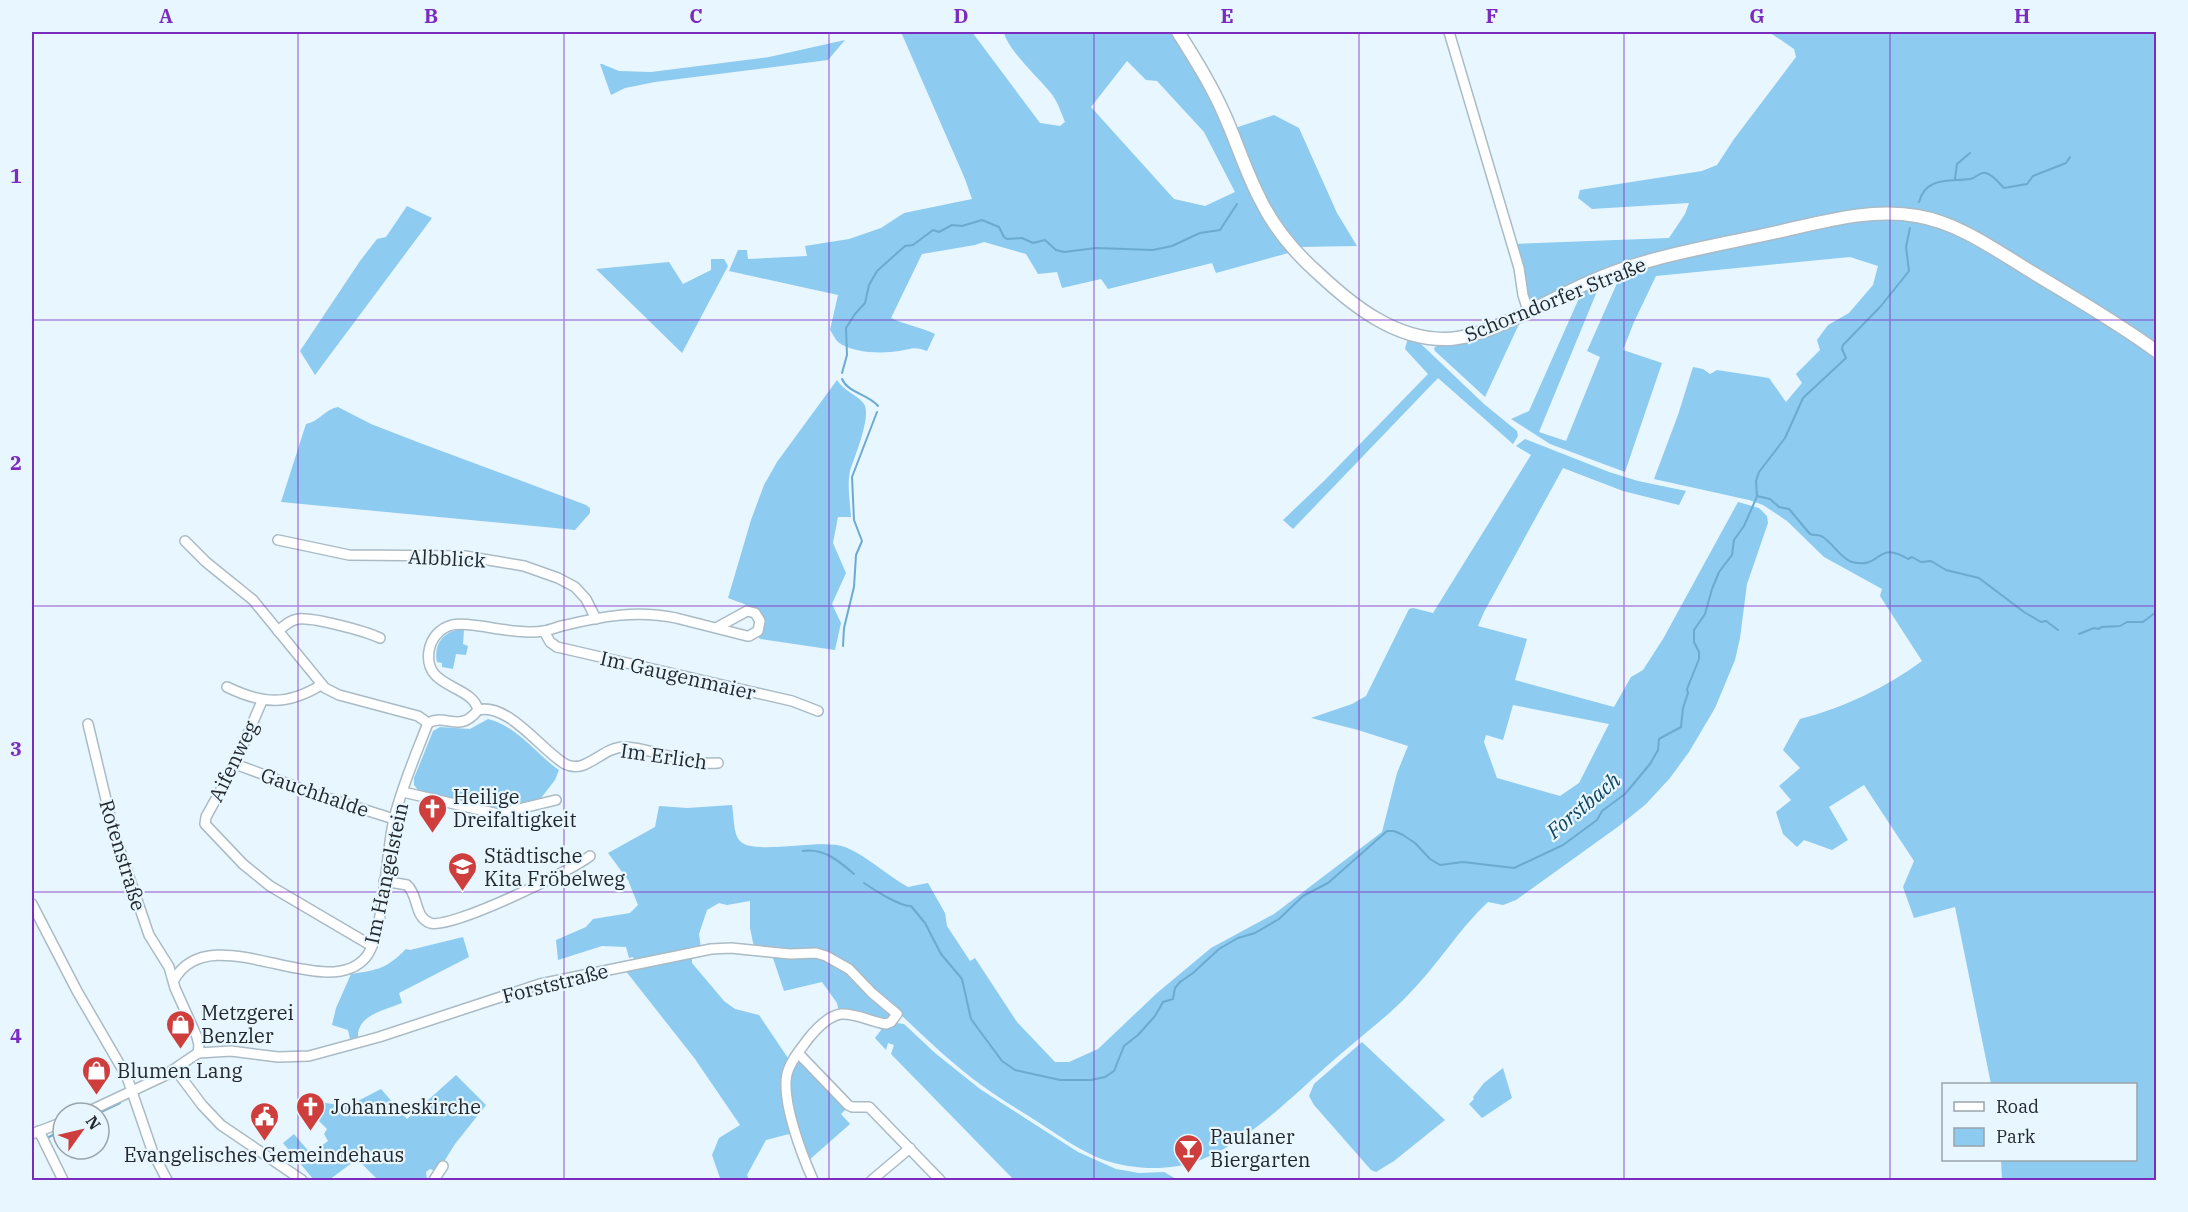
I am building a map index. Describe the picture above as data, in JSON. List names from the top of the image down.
{
  "streets": {
    "main road": ["Schorndorfer Straße"],
    "street": [
      "Albblick",
      "Im Gaugenmaier",
      "Im Erlich",
      "Aifenweg",
      "Gauchhalde",
      "Rotenstraße",
      "Im Hangelstein",
      "Forststraße"
    ]
  },
  "crossings": [
    ["Aifenweg", "Gauchhalde"],
    ["Aifenweg", "Im Hangelstein"],
    ["Gauchhalde", "Im Hangelstein"],
    ["Rotenstraße", "Im Hangelstein"]
  ],
  "water": ["Forstbach"],
  "places": {
    "church": ["Heilige Dreifaltigkeit", "Johanneskirche"],
    "school or university": ["Städtische Kita Fröbelweg"],
    "shop": ["Metzgerei Benzler", "Blumen Lang"],
    "public building": ["Evangelisches Gemeindehaus"],
    "bar": ["Paulaner Biergarten"]
  },
  "legend": ["Road", "Park"],
  "north": "top right",
  "grid": {
    "columns": [
      "A",
      "B",
      "C",
      "D",
      "E",
      "F",
      "G",
      "H"
    ],
    "rows": [
      "1",
      "2",
      "3",
      "4"
    ]
  }
}
